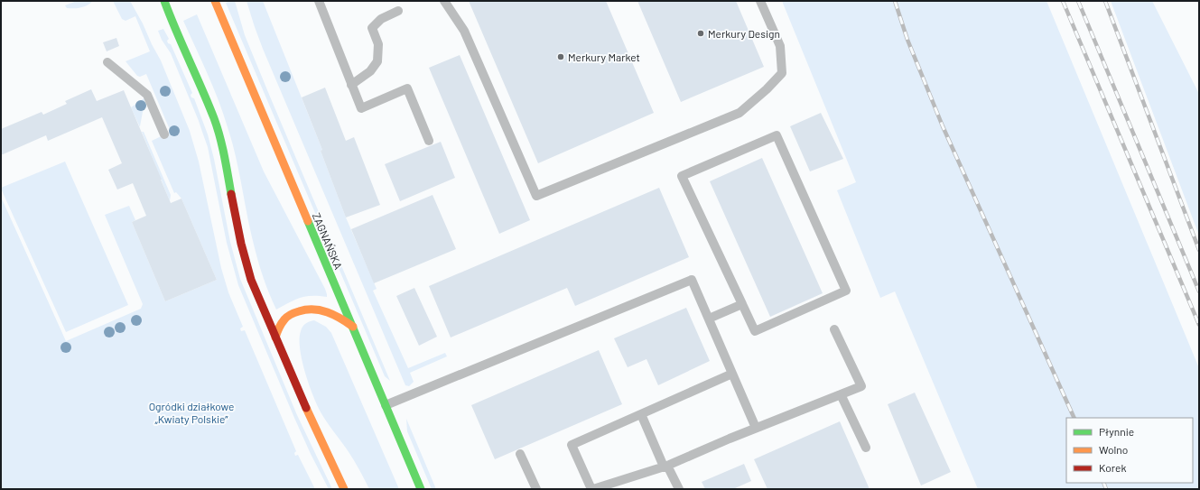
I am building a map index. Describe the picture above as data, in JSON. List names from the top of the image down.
{
  "streets": {
    "main road": ["ZAGNAŃSKA"]
  },
  "parks": ["Ogródki działkowe „Kwiaty Polskie”"],
  "places": ["Merkury Design", "Merkury Market"],
  "legend": ["Płynnie", "Wolno", "Korek"]
}
